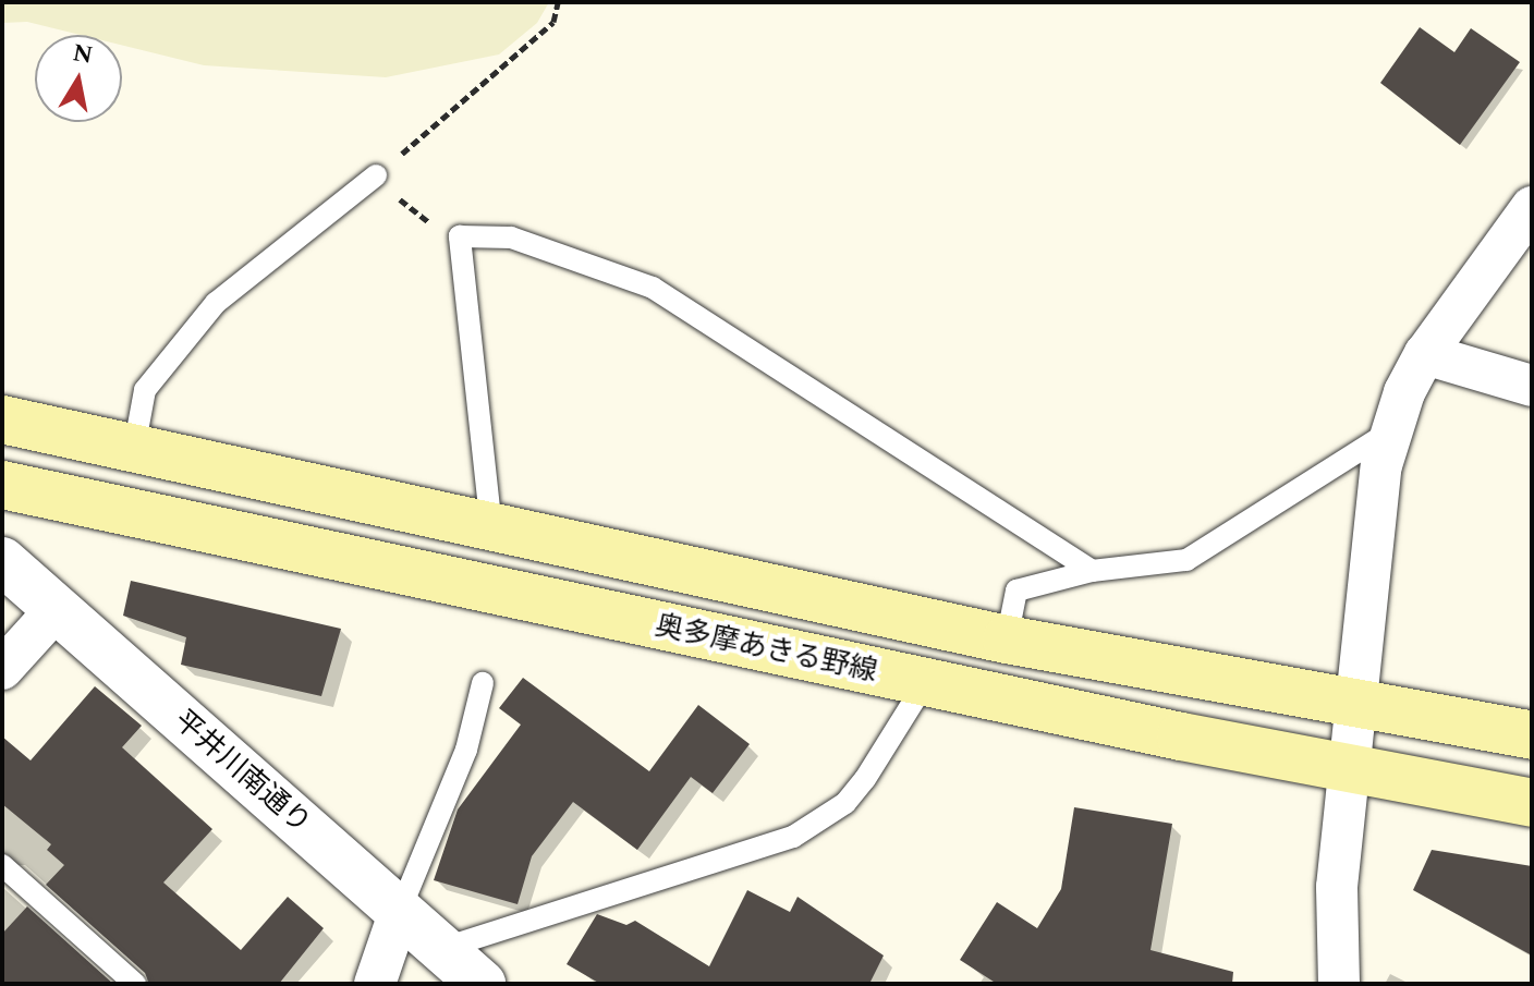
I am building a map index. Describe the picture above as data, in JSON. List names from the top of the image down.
{
  "streets": {
    "main road": ["奥多摩あきる野線"],
    "street": ["平井川南通り"]
  },
  "north": "top"
}
